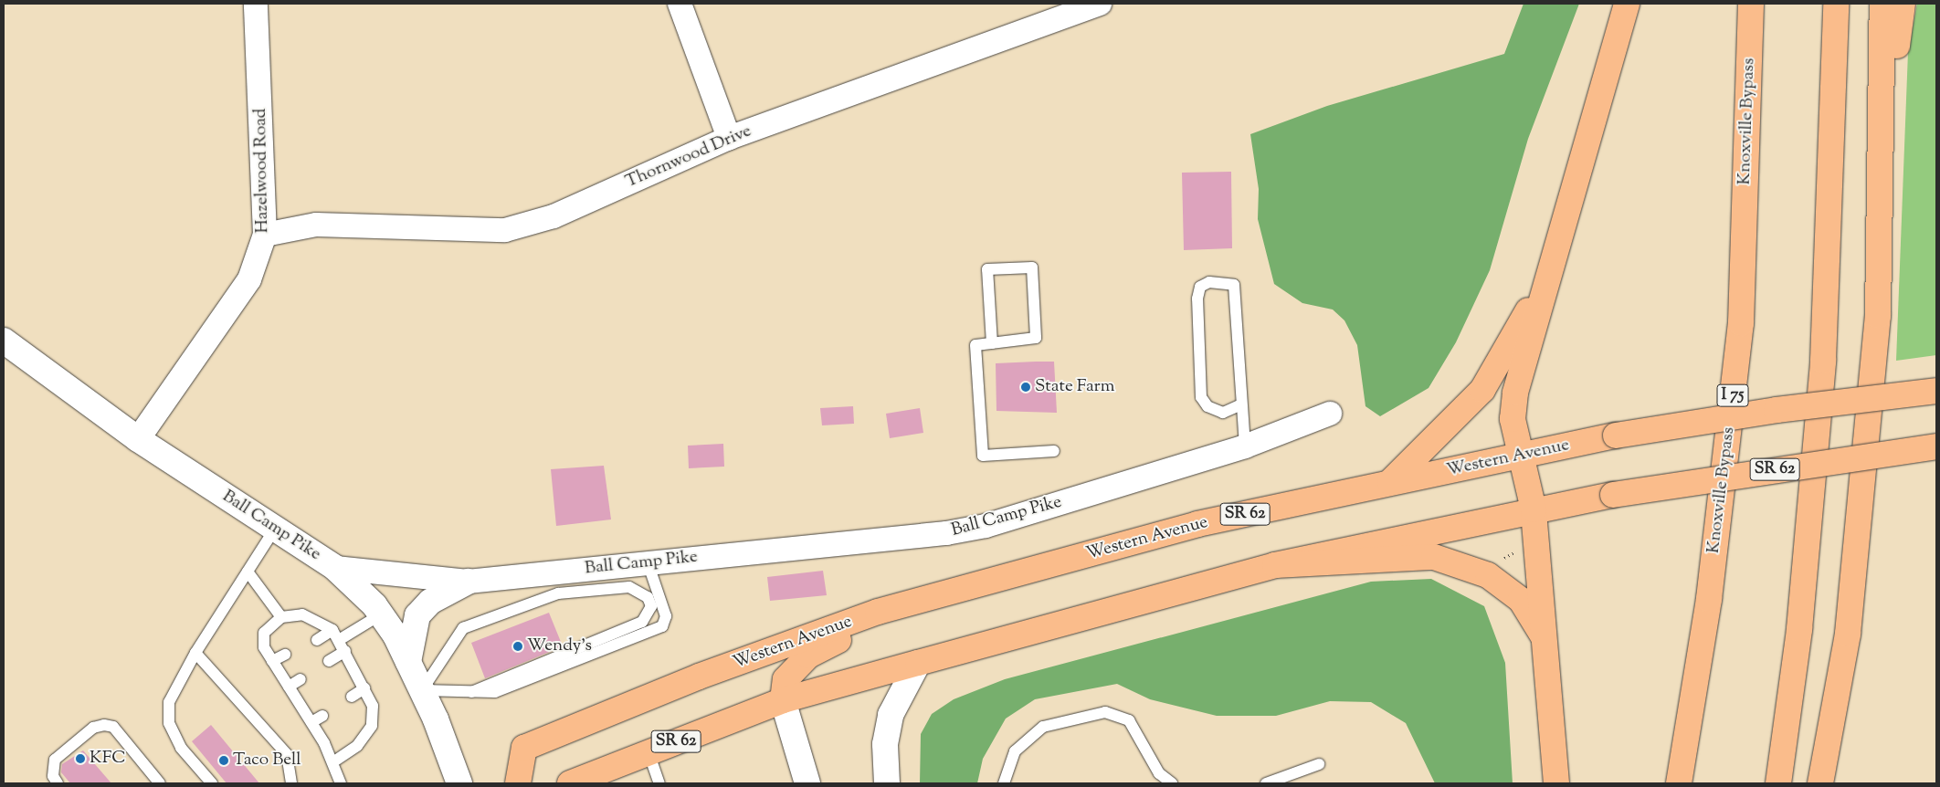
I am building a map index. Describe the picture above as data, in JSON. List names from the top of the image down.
{
  "streets": {
    "main road": [
      "Knoxville Bypass",
      "I 75",
      "Western Avenue",
      "SR 62"
    ],
    "street": ["Thornwood Drive", "Hazelwood Road", "Ball Camp Pike"]
  },
  "crossings": [
    ["Thornwood Drive", "Hazelwood Road"],
    ["Hazelwood Road", "Ball Camp Pike"]
  ],
  "places": [
    "State Farm",
    "Wendy's",
    "KFC",
    "Taco Bell"
  ]
}
